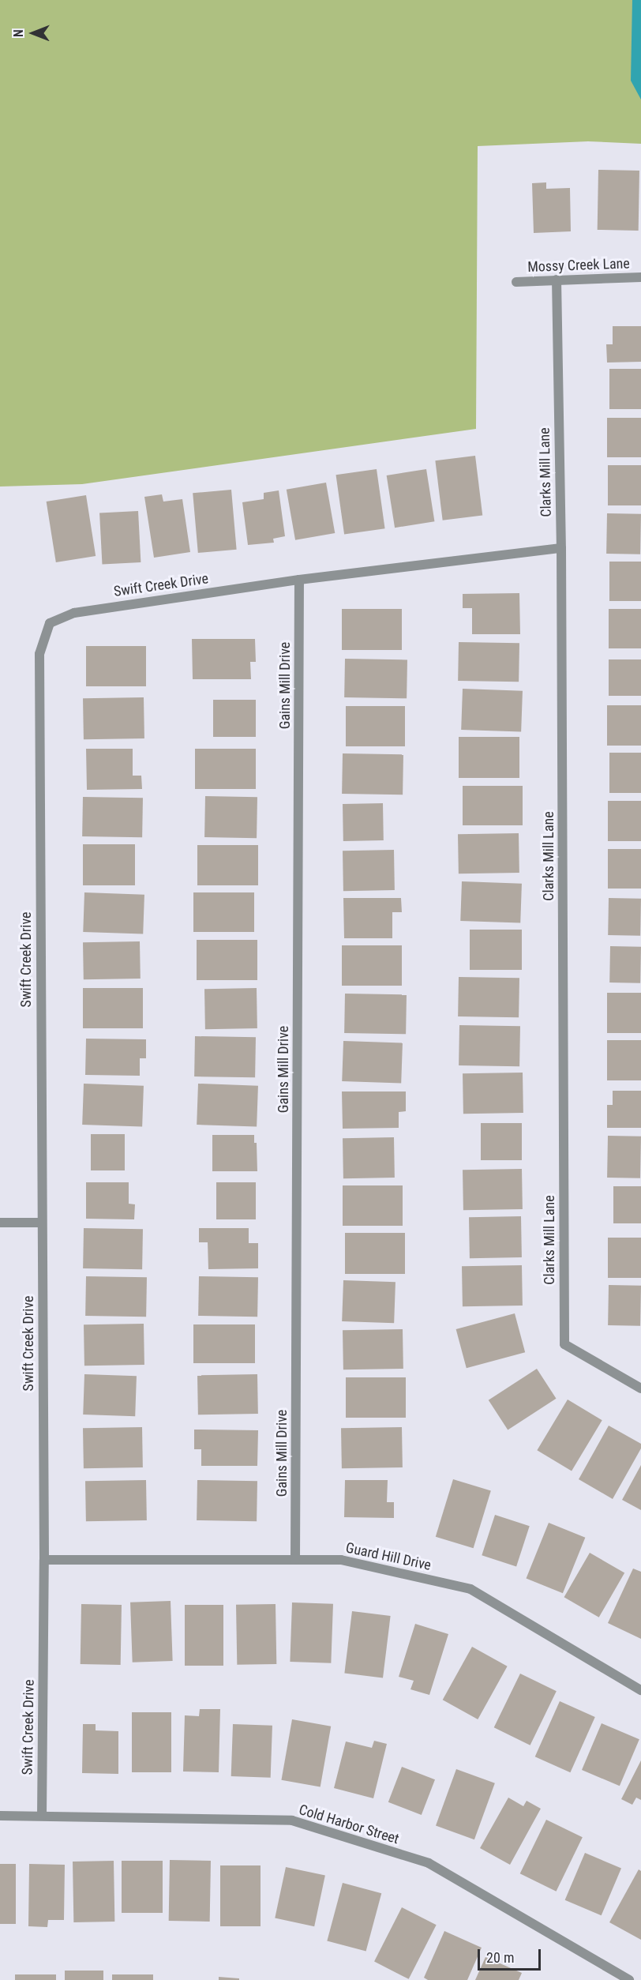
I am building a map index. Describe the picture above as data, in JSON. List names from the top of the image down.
{
  "streets": {
    "street": [
      "Mossy Creek Lane",
      "Clarks Mill Lane",
      "Swift Creek Drive",
      "Gains Mill Drive",
      "Guard Hill Drive",
      "Cold Harbor Street"
    ]
  },
  "crossings": [
    ["Mossy Creek Lane", "Clarks Mill Lane"],
    ["Clarks Mill Lane", "Swift Creek Drive"],
    ["Swift Creek Drive", "Gains Mill Drive"],
    ["Swift Creek Drive", "Guard Hill Drive"],
    ["Swift Creek Drive", "Cold Harbor Street"],
    ["Gains Mill Drive", "Guard Hill Drive"]
  ],
  "scale_bar": "20 m",
  "north": "left"
}
